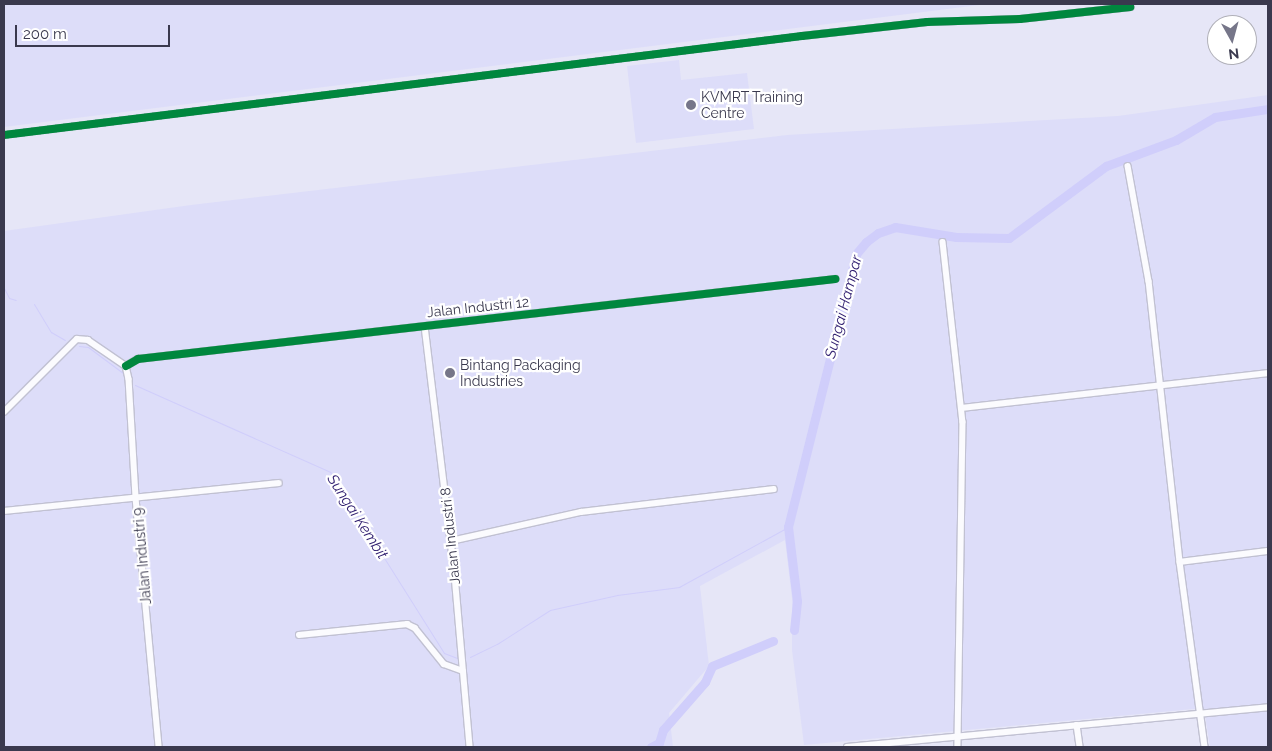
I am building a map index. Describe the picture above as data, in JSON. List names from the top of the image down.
{
  "streets": {
    "street": ["Jalan Industri 12", "Jalan Industri 8", "Jalan Industri 9"]
  },
  "crossings": [
    ["Jalan Industri 12", "Jalan Industri 8"],
    ["Jalan Industri 12", "Jalan Industri 9"]
  ],
  "water": ["Sungai Hampar", "Sungai Kembit"],
  "places": ["KVMRT Training Centre", "Bintang Packaging Industries"],
  "scale_bar": "200 m",
  "north": "bottom"
}
